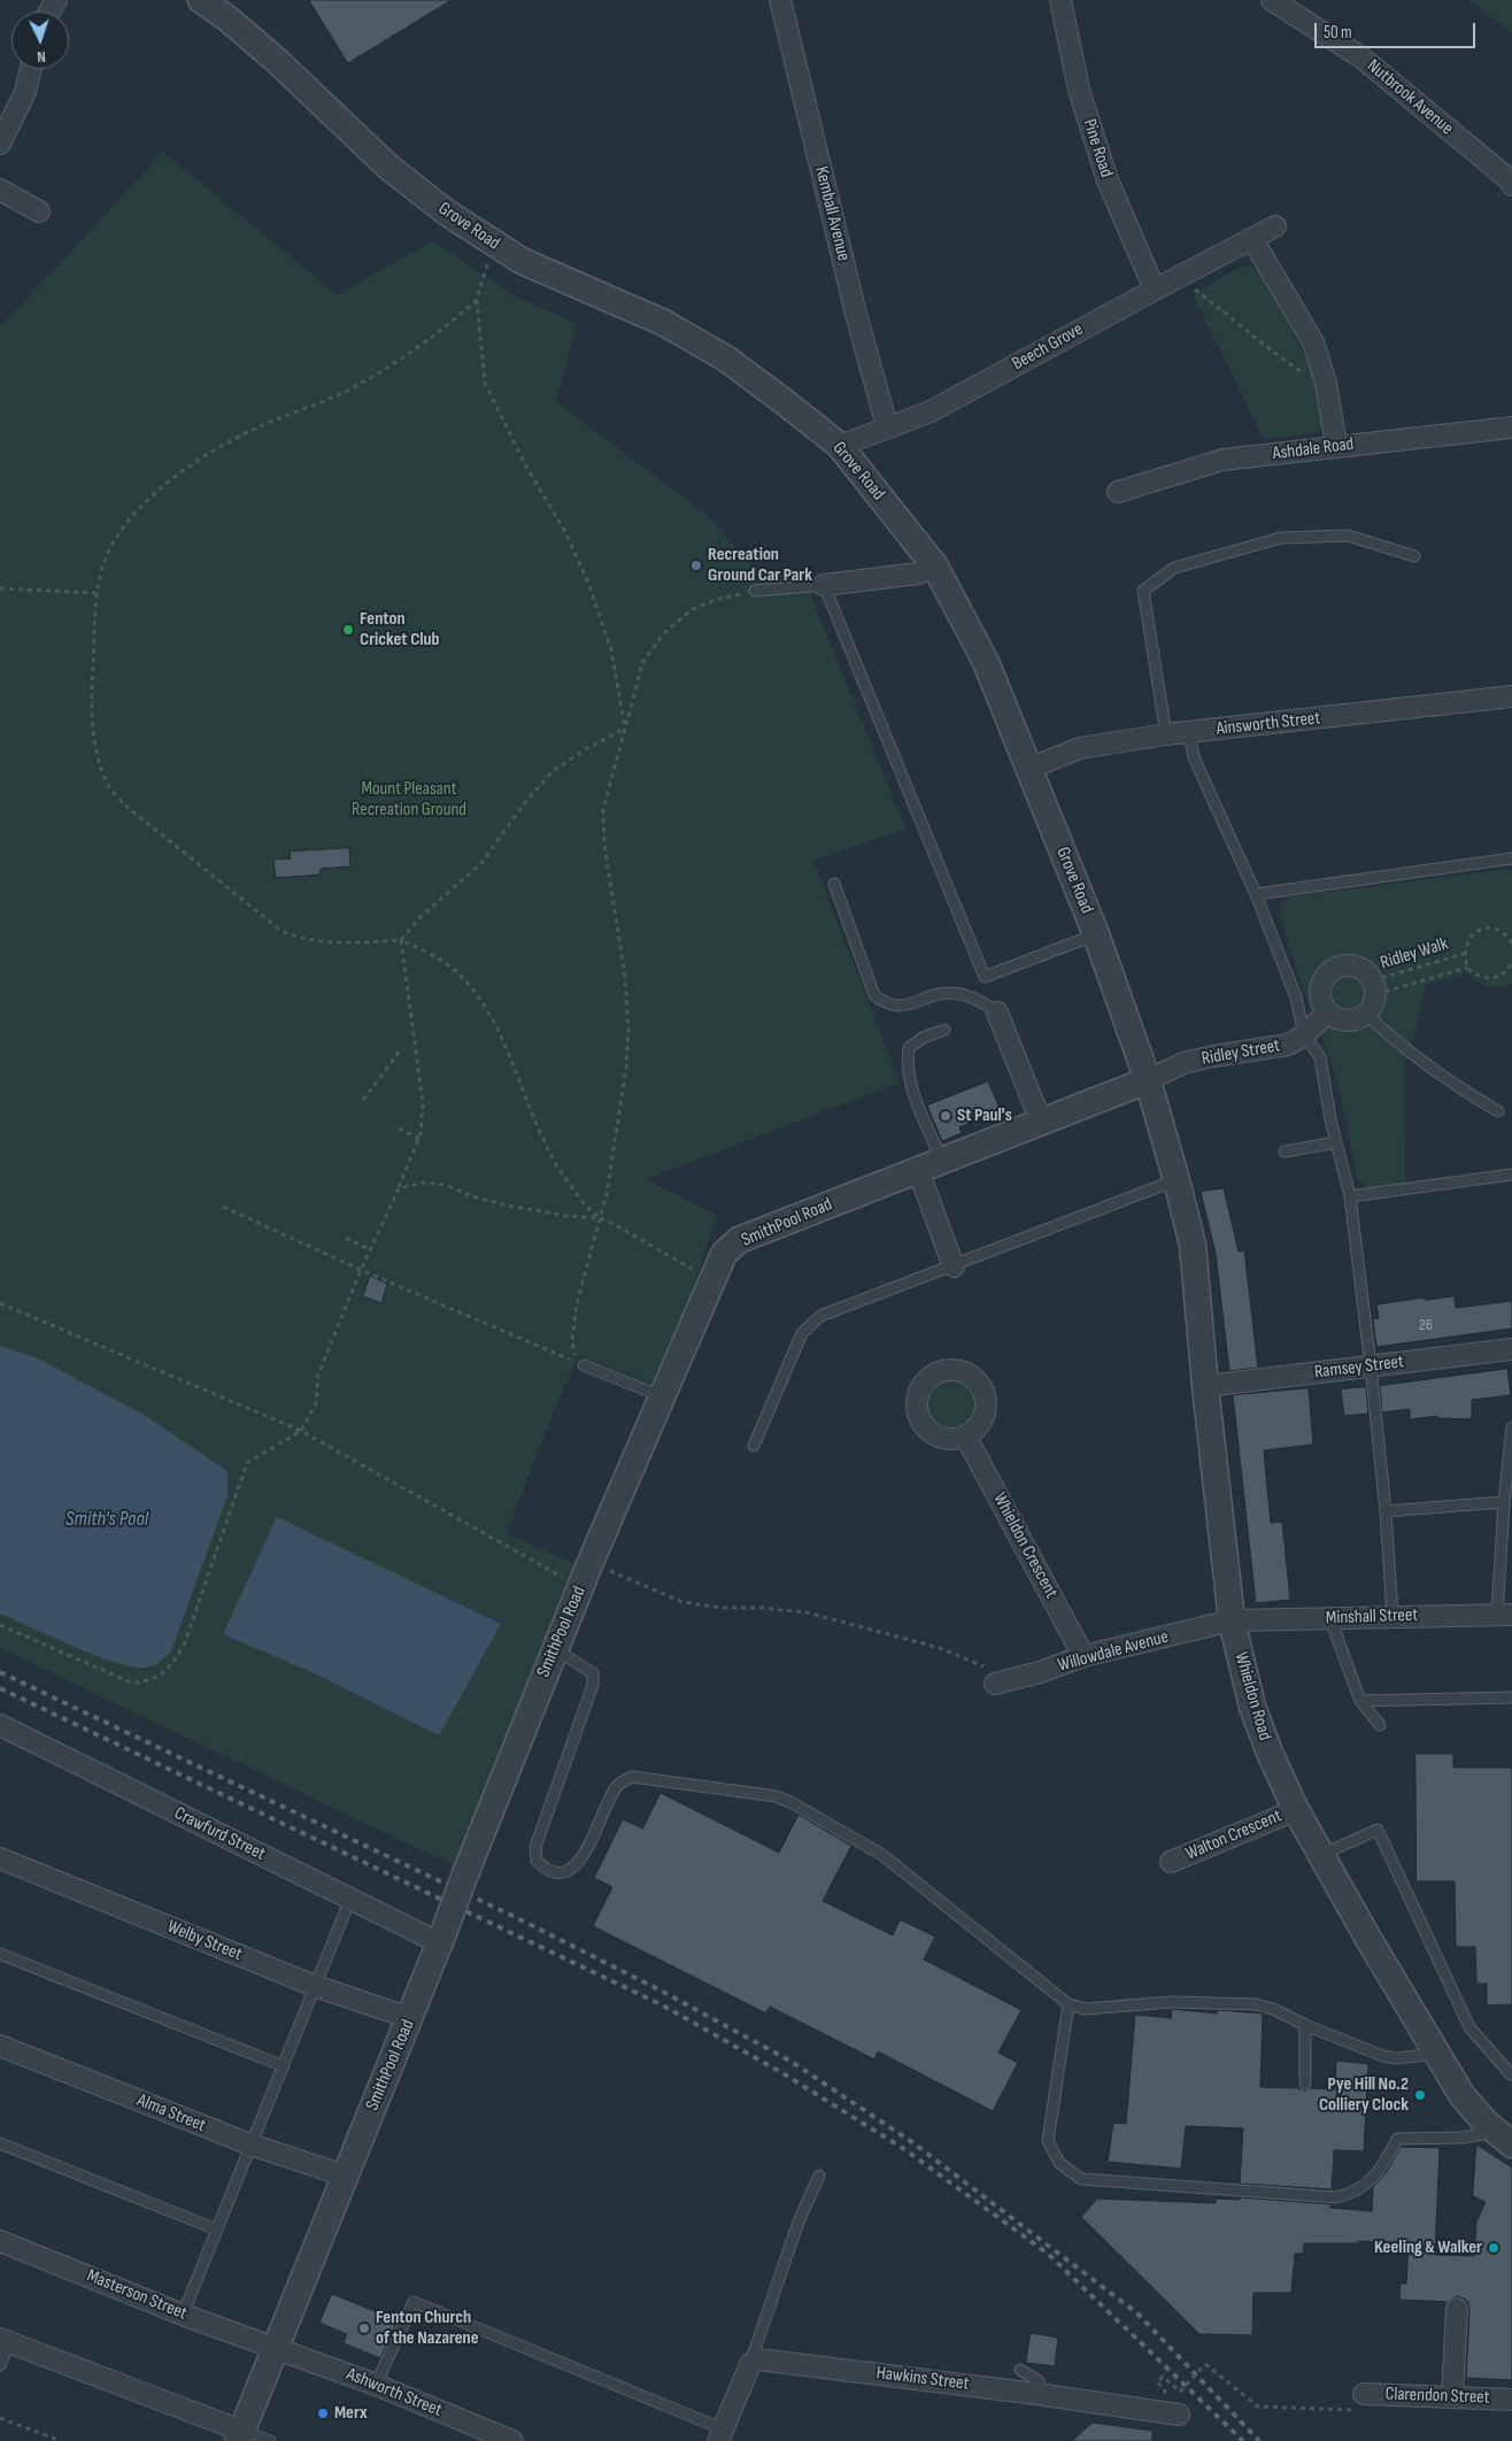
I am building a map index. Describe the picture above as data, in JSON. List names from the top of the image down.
{
  "streets": {
    "street": [
      "Nutbrook Avenue",
      "Pine Road",
      "Kemball Avenue",
      "Grove Road",
      "Beech Grove",
      "Ashdale Road",
      "Ainsworth Street",
      "Ridley Street",
      "SmithPool Road",
      "Ramsey Street",
      "Whieldon Crescent",
      "Minshall Street",
      "Willowdale Avenue",
      "Whieldon Road",
      "Crawfurd Street",
      "Walton Crescent",
      "Welby Street",
      "Alma Street",
      "Masterson Street",
      "Hawkins Street",
      "Ashworth Street",
      "Clarendon Street"
    ],
    "path": ["Ridley Walk"]
  },
  "crossings": [
    ["Pine Road", "Beech Grove"],
    ["Kemball Avenue", "Beech Grove"],
    ["Grove Road", "Beech Grove"],
    ["Grove Road", "Ainsworth Street"],
    ["Grove Road", "Ridley Street"],
    ["Grove Road", "SmithPool Road"],
    ["Grove Road", "Whieldon Road"],
    ["Ridley Walk", "Ridley Street"],
    ["Ridley Street", "SmithPool Road"],
    ["SmithPool Road", "Crawfurd Street"],
    ["SmithPool Road", "Welby Street"],
    ["SmithPool Road", "Alma Street"],
    ["SmithPool Road", "Masterson Street"],
    ["SmithPool Road", "Ashworth Street"],
    ["Ramsey Street", "Whieldon Road"],
    ["Whieldon Crescent", "Willowdale Avenue"],
    ["Minshall Street", "Willowdale Avenue"],
    ["Minshall Street", "Whieldon Road"],
    ["Willowdale Avenue", "Whieldon Road"],
    ["Whieldon Road", "Walton Crescent"],
    ["Masterson Street", "Ashworth Street"]
  ],
  "water": ["Smith's Pool"],
  "parks": ["Mount Pleasant Recreation Ground"],
  "places": [
    "Recreation Ground Car Park",
    "Fenton Cricket Club",
    "St Paul's",
    "Pye Hill No.2 Colliery Clock",
    "Keeling & Walker",
    "Fenton Church of the Nazarene",
    "Merx"
  ],
  "house_numbers": ["26"],
  "scale_bar": "50 m",
  "north": "bottom"
}
